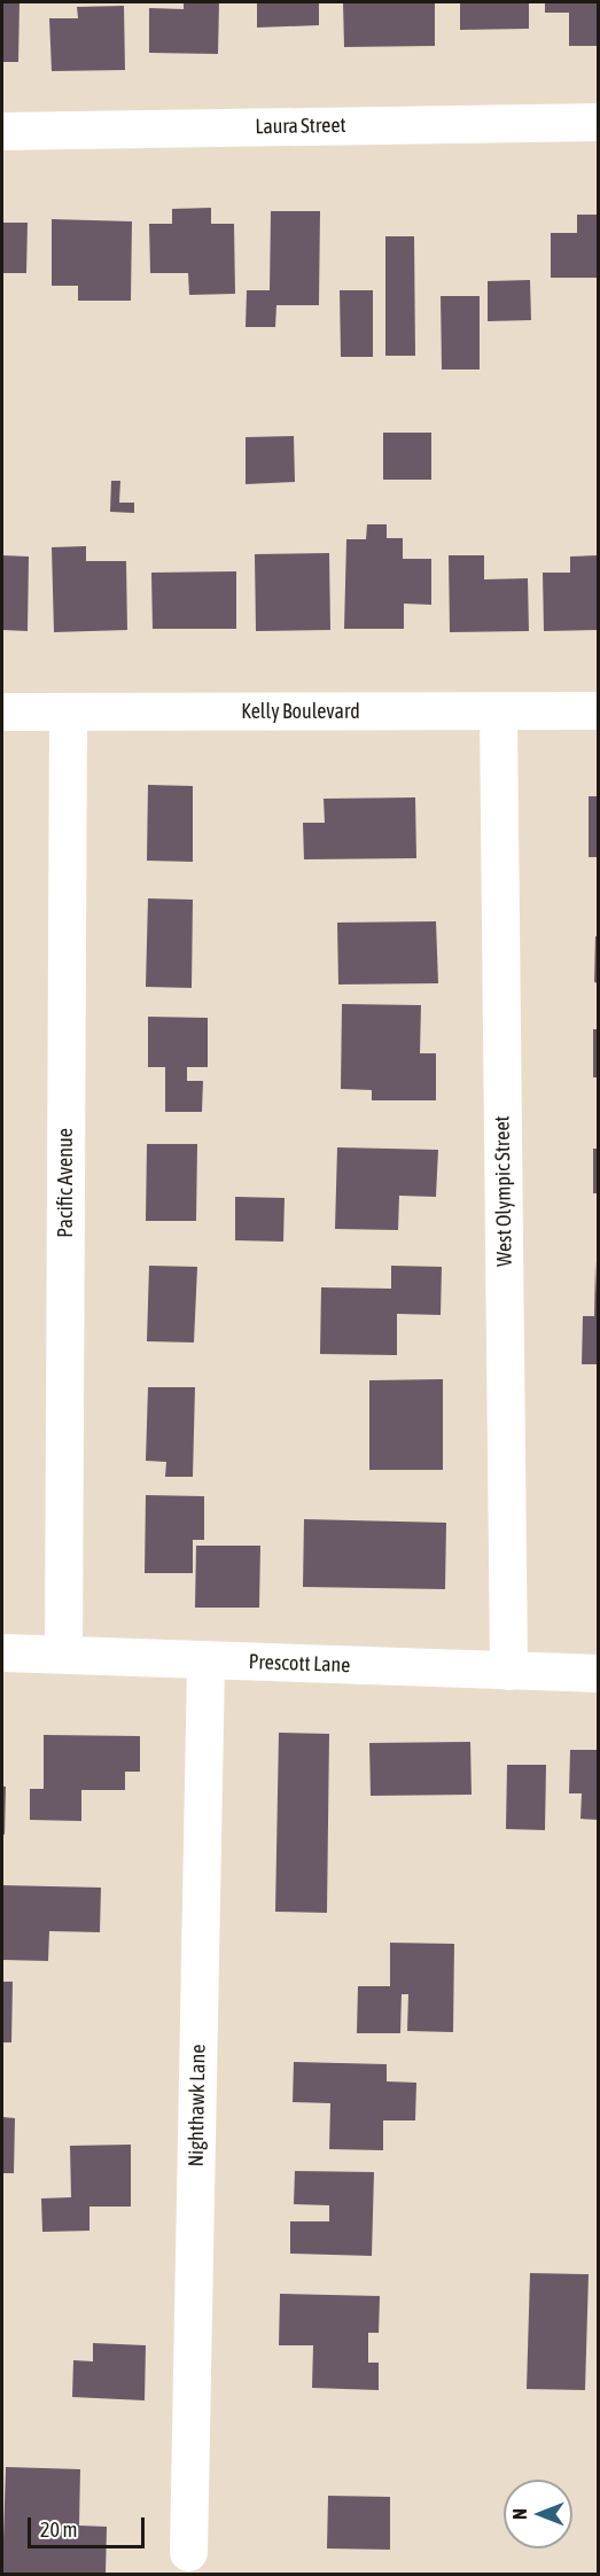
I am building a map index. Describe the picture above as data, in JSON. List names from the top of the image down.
{
  "streets": {
    "street": [
      "Laura Street",
      "Kelly Boulevard",
      "Pacific Avenue",
      "West Olympic Street",
      "Prescott Lane",
      "Nighthawk Lane"
    ]
  },
  "crossings": [
    ["Kelly Boulevard", "Pacific Avenue"],
    ["Kelly Boulevard", "West Olympic Street"],
    ["Pacific Avenue", "Prescott Lane"],
    ["West Olympic Street", "Prescott Lane"],
    ["Prescott Lane", "Nighthawk Lane"]
  ],
  "scale_bar": "20 m",
  "north": "left"
}
